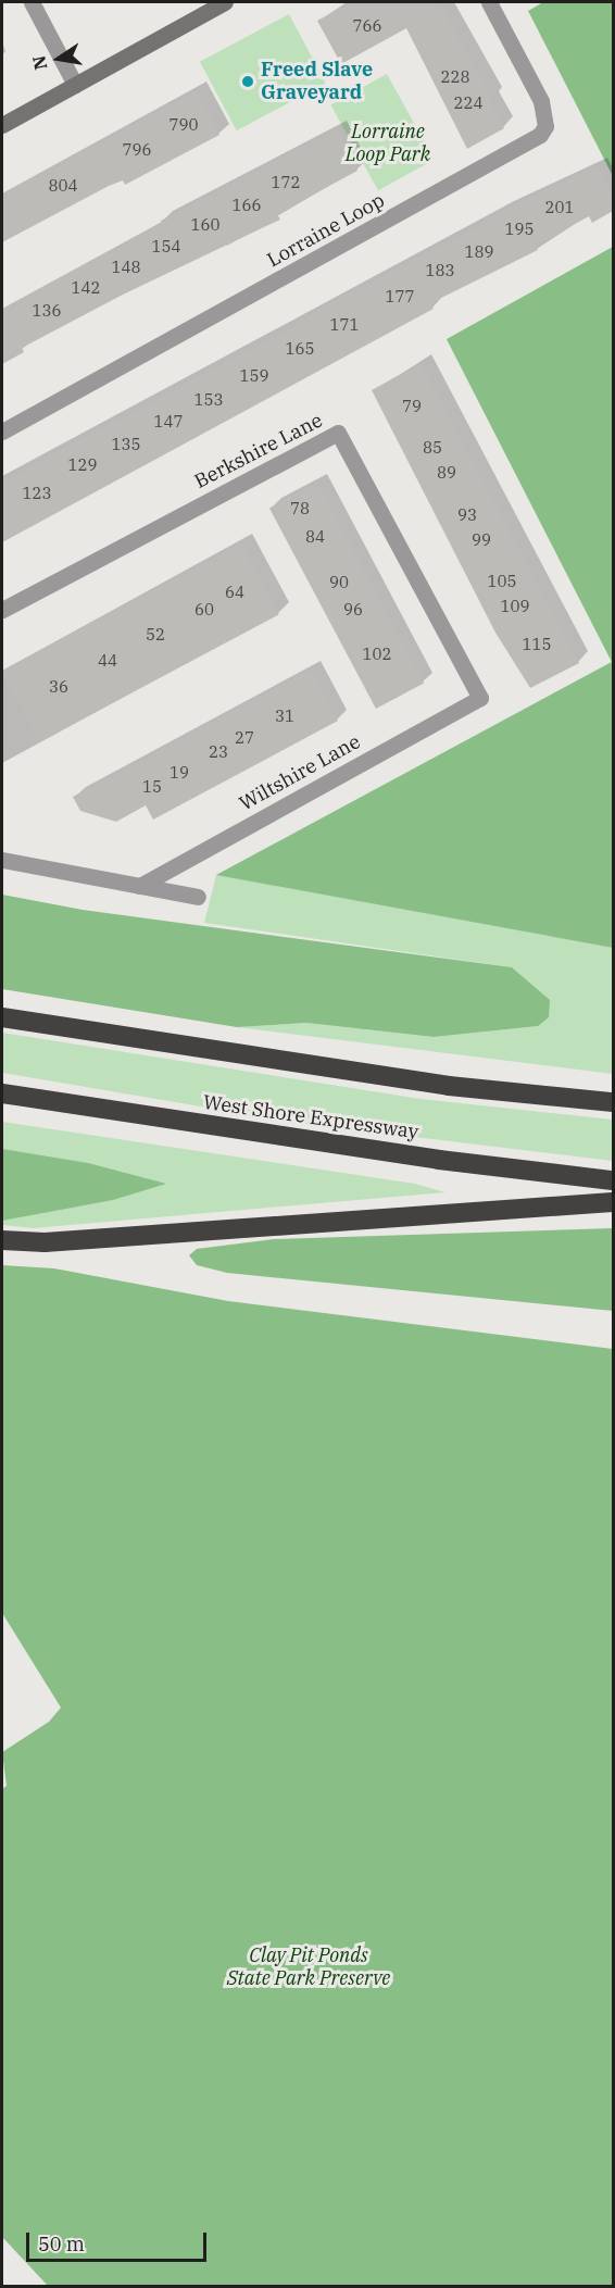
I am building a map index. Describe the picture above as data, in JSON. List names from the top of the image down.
{
  "streets": {
    "highway": ["West Shore Expressway"],
    "street": ["Lorraine Loop", "Berkshire Lane", "Wiltshire Lane"]
  },
  "crossings": [
    ["Berkshire Lane", "Wiltshire Lane"]
  ],
  "parks": ["Lorraine Loop Park", "Clay Pit Ponds State Park Preserve"],
  "places": ["Freed Slave Graveyard"],
  "house_numbers": [
    "766",
    "228",
    "224",
    "790",
    "796",
    "172",
    "804",
    "166",
    "201",
    "160",
    "195",
    "154",
    "189",
    "148",
    "183",
    "142",
    "177",
    "136",
    "171",
    "165",
    "159",
    "153",
    "79",
    "147",
    "135",
    "85",
    "129",
    "89",
    "123",
    "78",
    "93",
    "84",
    "99",
    "105",
    "90",
    "64",
    "109",
    "60",
    "96",
    "52",
    "115",
    "102",
    "44",
    "36",
    "31",
    "27",
    "23",
    "19",
    "15"
  ],
  "scale_bar": "50 m",
  "north": "left"
}
